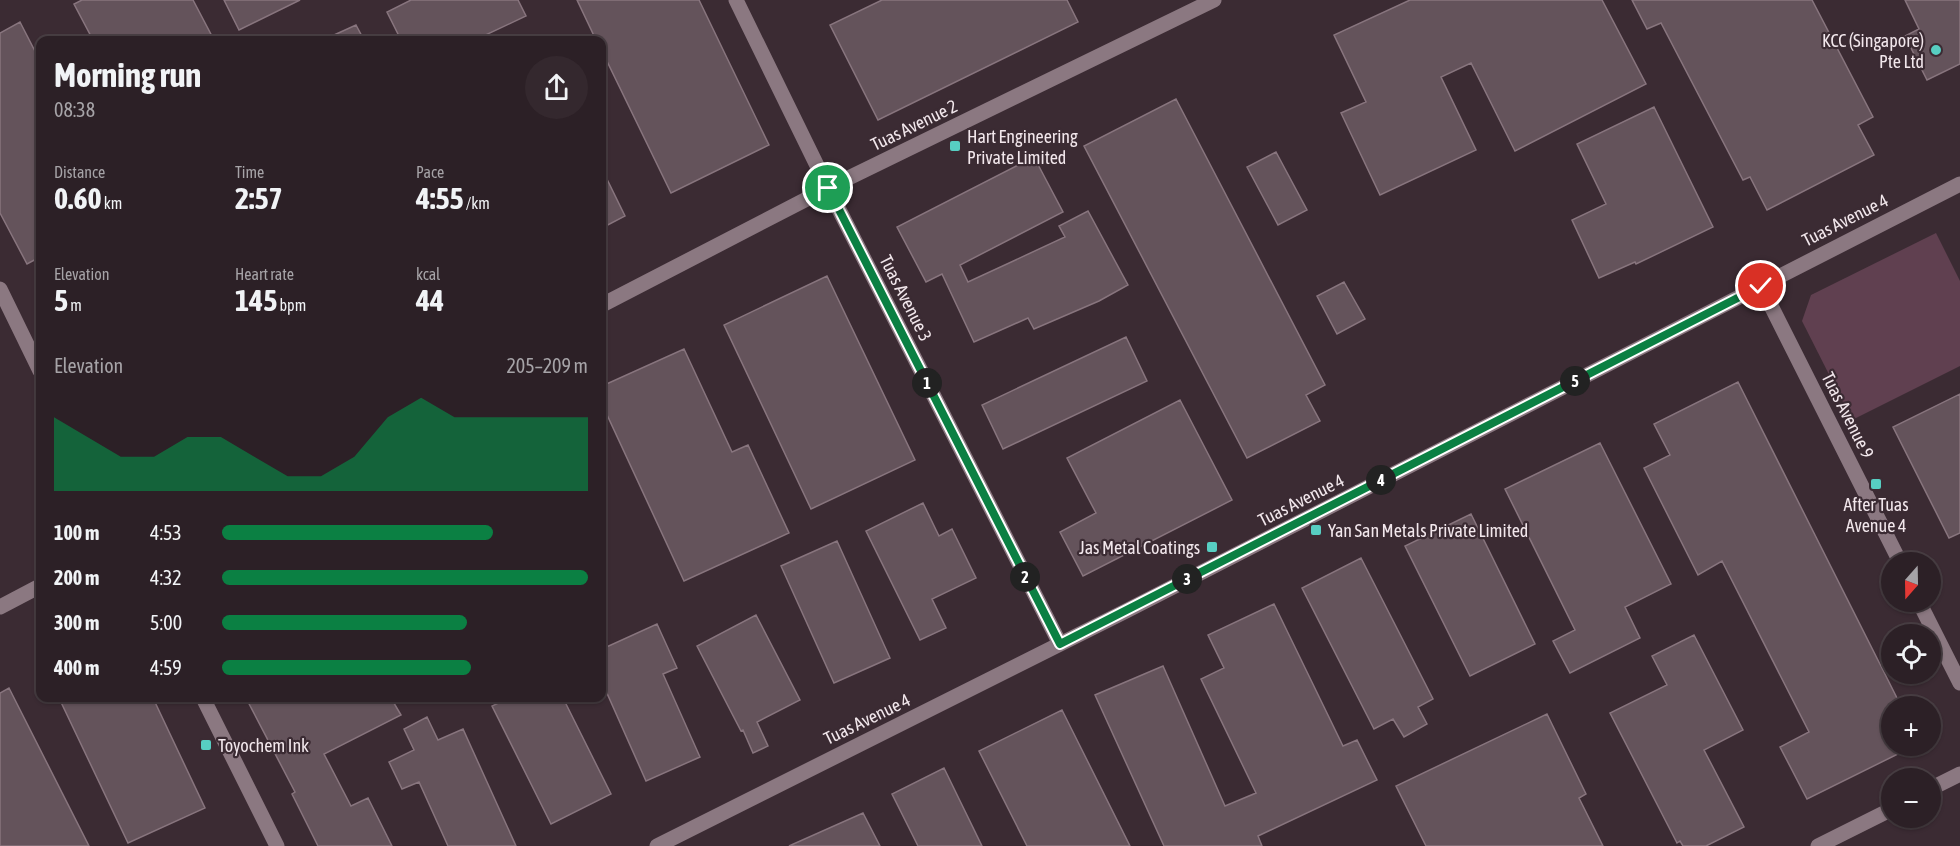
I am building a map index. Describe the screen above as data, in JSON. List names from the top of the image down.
{
  "streets": {
    "street": [
      "Tuas Avenue 2",
      "Tuas Avenue 4",
      "Tuas Avenue 3",
      "Tuas Avenue 9"
    ]
  },
  "crossings": [
    ["Tuas Avenue 2", "Tuas Avenue 3"],
    ["Tuas Avenue 4", "Tuas Avenue 3"],
    ["Tuas Avenue 4", "Tuas Avenue 9"]
  ],
  "places": {
    "other": ["KCC (Singapore) Pte Ltd"],
    "transit": [
      "Hart Engineering Private Limited",
      "After Tuas Avenue 4",
      "Yan San Metals Private Limited",
      "Jas Metal Coatings",
      "Toyochem Ink"
    ]
  },
  "north": "bottom",
  "page": {
    "heading": ["Morning run", "08:38"],
    "stats": [
      ["Distance", "0.60 km"],
      ["Time", "2:57"],
      ["Pace", "4:55 /km"],
      ["Elevation", "5 m"],
      ["Heart rate", "145 bpm"],
      ["kcal", "44"]
    ],
    "chart": ["Elevation", "205–209 m"],
    "pins": [
      "5",
      "1",
      "4",
      "2",
      "3"
    ],
    "list": [
      {
        "name": "100 m",
        "note": "4:53"
      },
      {
        "name": "200 m",
        "note": "4:32"
      },
      {
        "name": "300 m",
        "note": "5:00"
      },
      {
        "name": "400 m",
        "note": "4:59"
      }
    ],
    "map_buttons": ["+", "−"]
  }
}
